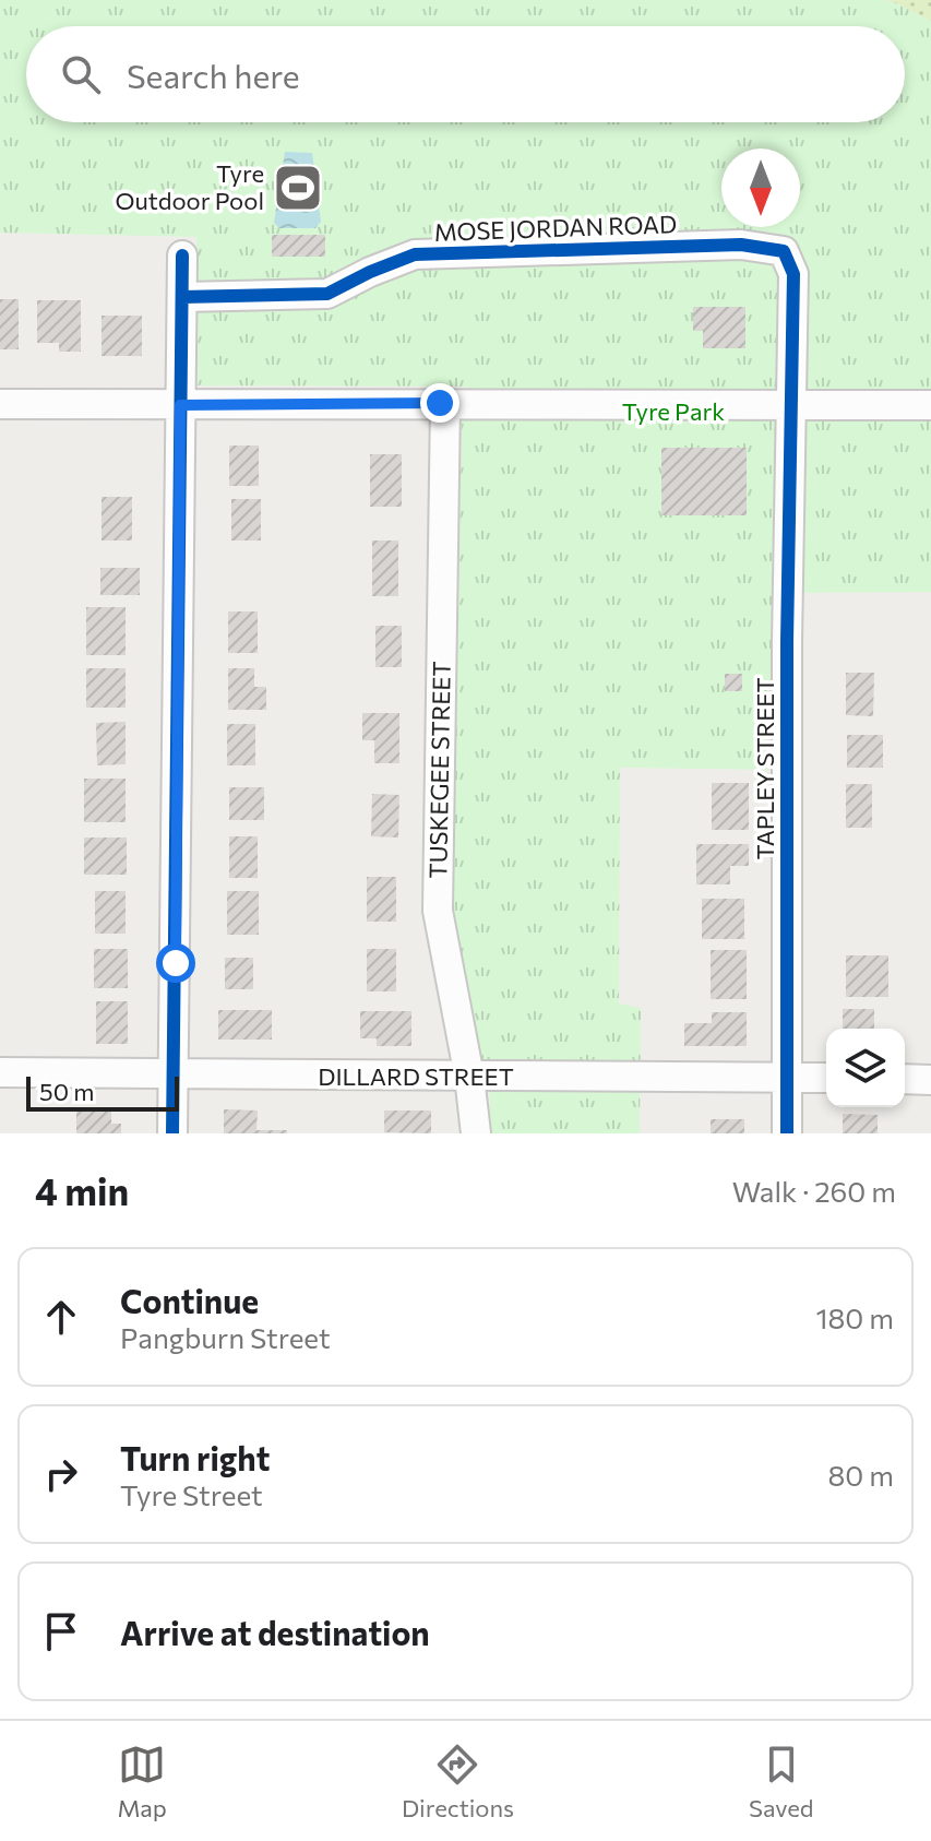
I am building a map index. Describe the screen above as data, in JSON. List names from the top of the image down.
{
  "streets": {
    "street": [
      "MOSE JORDAN ROAD",
      "TAPLEY STREET",
      "TUSKEGEE STREET",
      "DILLARD STREET"
    ]
  },
  "crossings": [
    ["MOSE JORDAN ROAD", "TAPLEY STREET"],
    ["TAPLEY STREET", "DILLARD STREET"],
    ["TUSKEGEE STREET", "DILLARD STREET"]
  ],
  "parks": ["Tyre Park"],
  "places": {
    "sports": ["Tyre Outdoor Pool"]
  },
  "scale_bar": "50 m",
  "north": "bottom",
  "page": {
    "search": "Search here",
    "scale": "50 m",
    "heading": ["4 min", "Walk · 260 m"],
    "list": [
      ["Continue", "Pangburn Street", "180 m"],
      ["Turn right", "Tyre Street", "80 m"],
      "Arrive at destination"
    ],
    "nav": ["Map", "Directions", "Saved"]
  }
}
